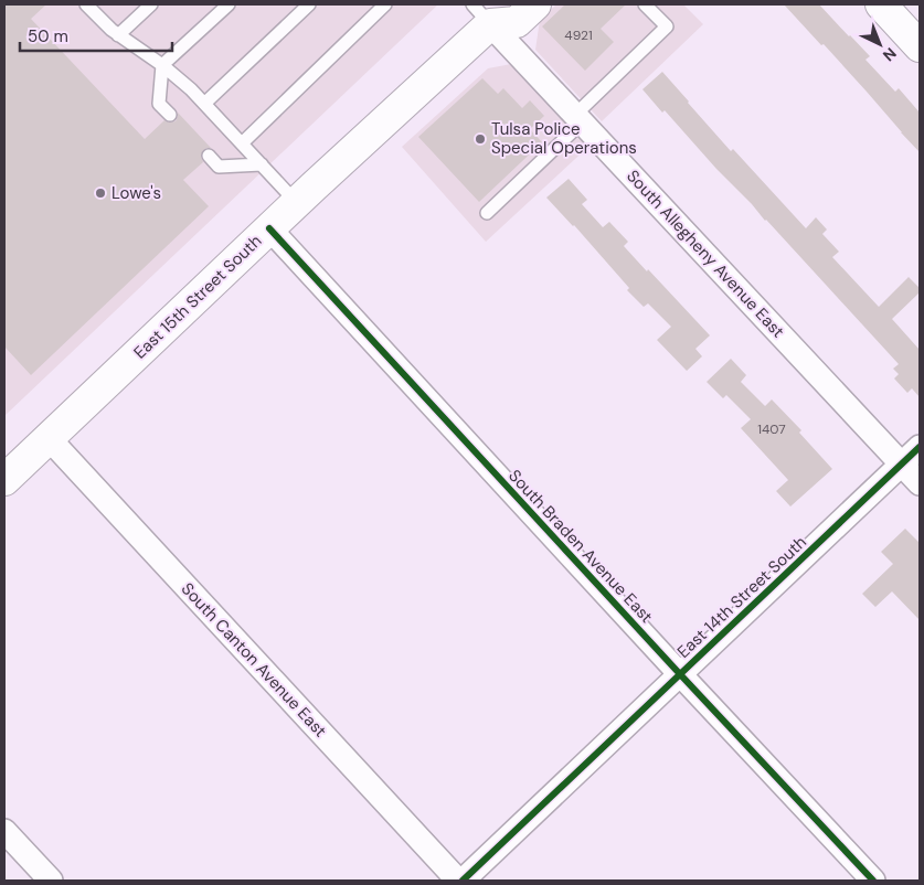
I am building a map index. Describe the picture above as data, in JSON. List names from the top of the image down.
{
  "streets": {
    "main road": ["East 15th Street South"],
    "street": [
      "South Allegheny Avenue East",
      "South Braden Avenue East",
      "East 14th Street South",
      "South Canton Avenue East"
    ]
  },
  "crossings": [
    ["South Allegheny Avenue East", "East 15th Street South"],
    ["South Allegheny Avenue East", "East 14th Street South"],
    ["East 15th Street South", "South Braden Avenue East"],
    ["East 15th Street South", "South Canton Avenue East"],
    ["South Braden Avenue East", "East 14th Street South"]
  ],
  "places": ["Tulsa Police Special Operations", "Lowe's"],
  "house_numbers": ["4921", "1407"],
  "scale_bar": "50 m",
  "north": "bottom right"
}
